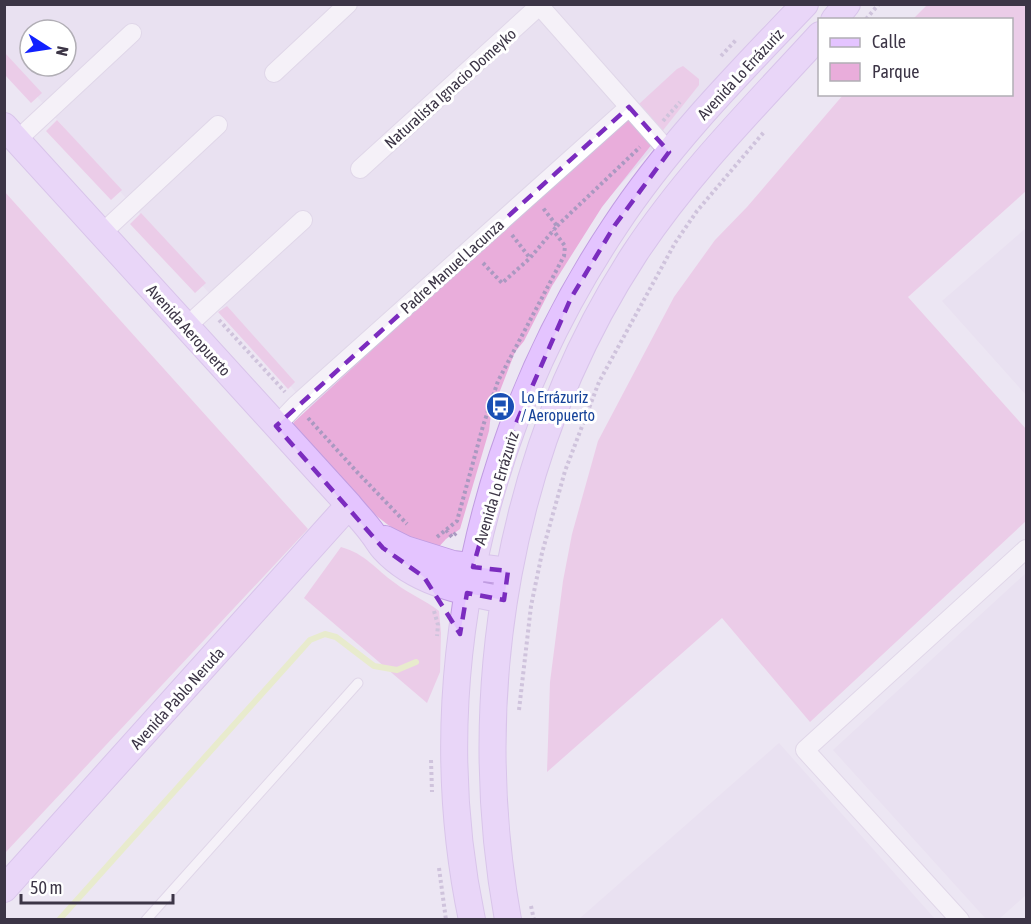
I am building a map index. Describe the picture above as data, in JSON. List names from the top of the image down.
{
  "streets": {
    "main road": ["Avenida Lo Errázuriz", "Avenida Aeropuerto", "Avenida Pablo Neruda"],
    "street": ["Naturalista Ignacio Domeyko", "Padre Manuel Lacunza"]
  },
  "crossings": [
    ["Avenida Lo Errázuriz", "Avenida Aeropuerto"],
    ["Padre Manuel Lacunza", "Avenida Aeropuerto"],
    ["Avenida Aeropuerto", "Avenida Pablo Neruda"]
  ],
  "places": {
    "bus stop": ["Lo Errázuriz / Aeropuerto"]
  },
  "legend": ["Calle", "Parque"],
  "scale_bar": "50 m",
  "north": "right"
}
